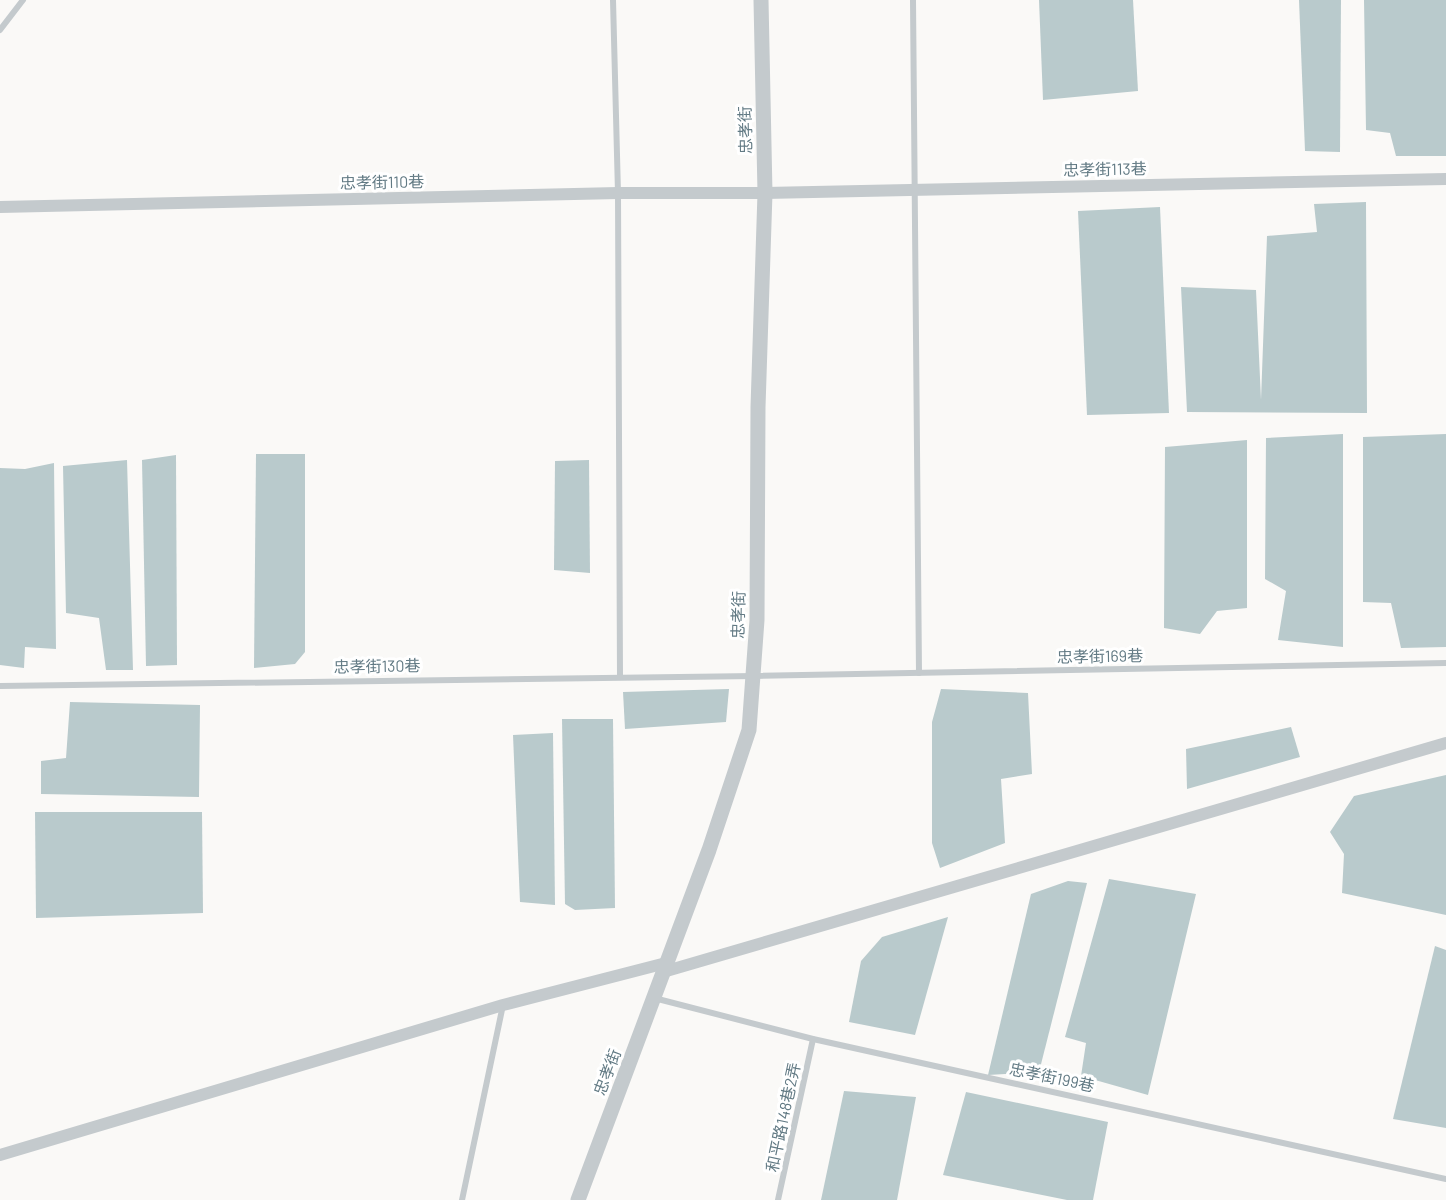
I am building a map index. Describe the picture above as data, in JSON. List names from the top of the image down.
{
  "streets": {
    "street": ["忠孝街", "忠孝街113巷", "忠孝街110巷"],
    "lane": [
      "忠孝街169巷",
      "忠孝街130巷",
      "忠孝街199巷",
      "和平路148巷2弄"
    ]
  },
  "crossings": [
    ["忠孝街", "忠孝街113巷"],
    ["忠孝街", "忠孝街110巷"],
    ["忠孝街", "忠孝街169巷"],
    ["忠孝街", "忠孝街130巷"],
    ["忠孝街", "忠孝街199巷"],
    ["忠孝街113巷", "忠孝街110巷"],
    ["忠孝街169巷", "忠孝街130巷"],
    ["忠孝街199巷", "和平路148巷2弄"]
  ]
}
